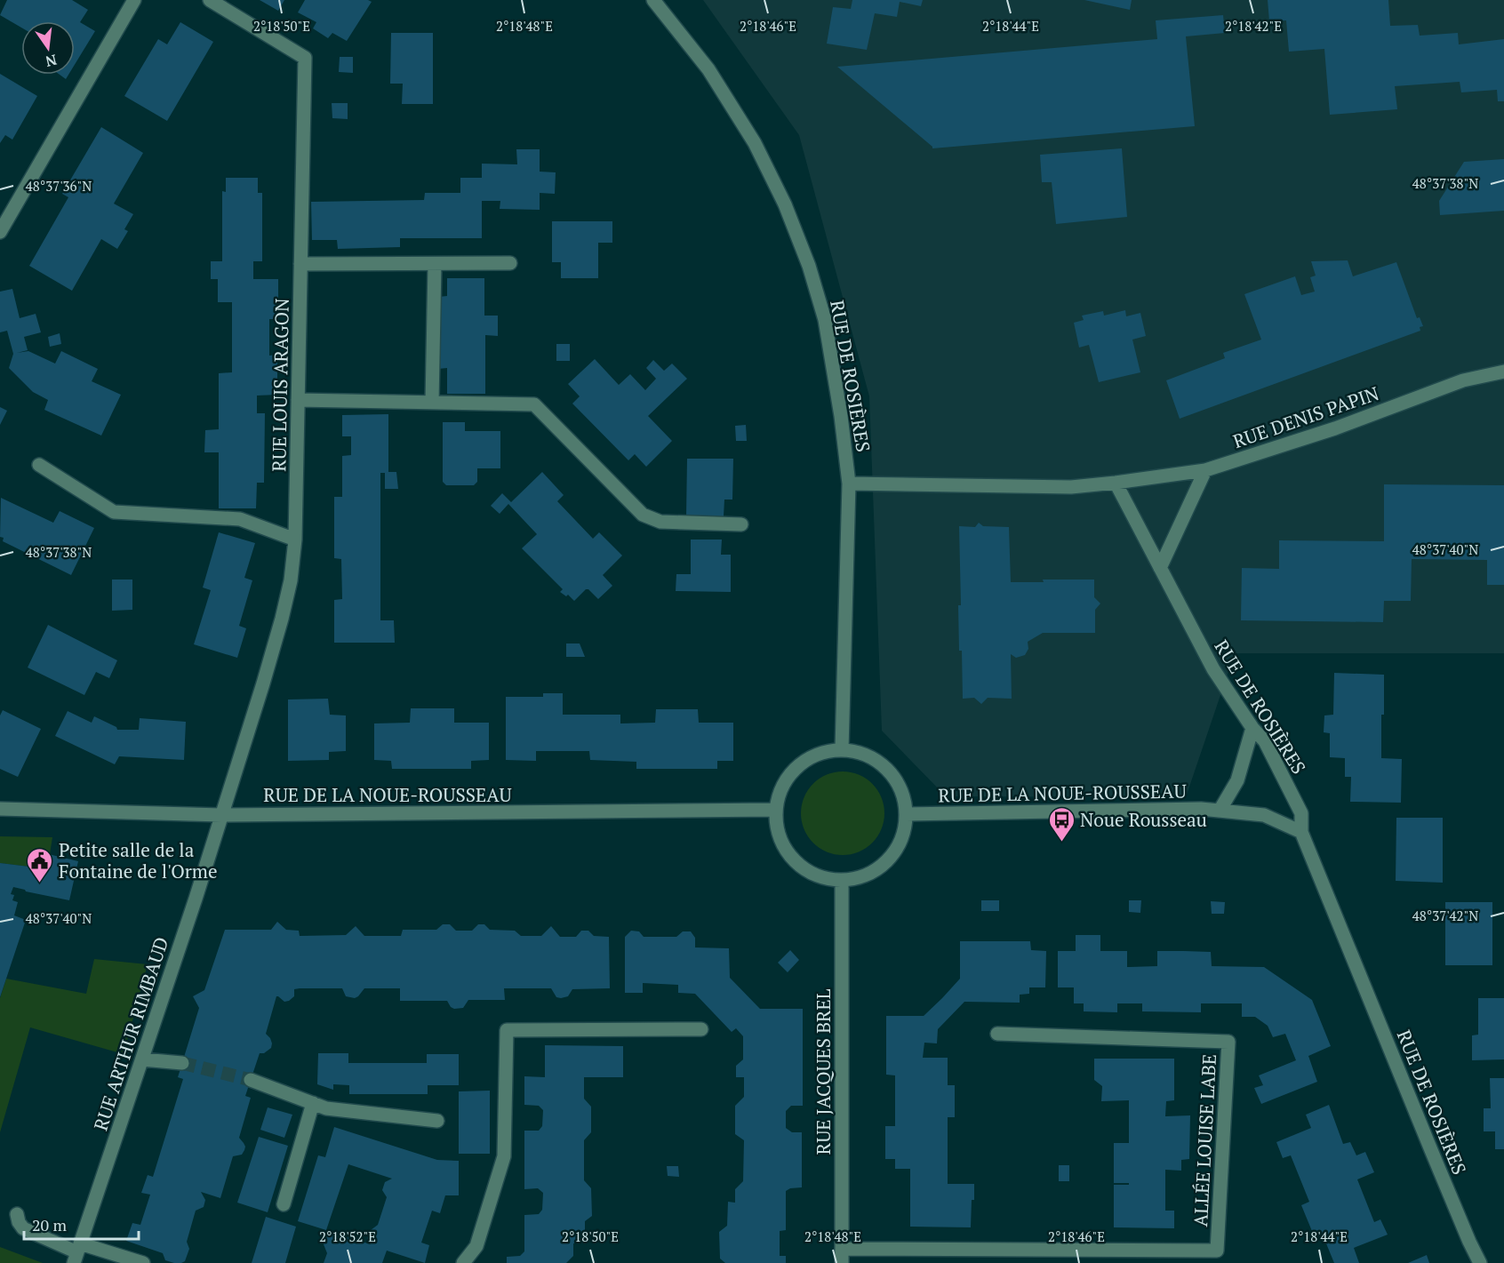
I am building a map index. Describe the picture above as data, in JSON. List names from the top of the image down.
{
  "streets": {
    "street": [
      "RUE DE ROSIÈRES",
      "RUE LOUIS ARAGON",
      "RUE DENIS PAPIN",
      "RUE DE LA NOUE-ROUSSEAU",
      "RUE ARTHUR RIMBAUD",
      "RUE JACQUES BREL",
      "ALLÉE LOUISE LABE"
    ]
  },
  "crossings": [
    ["RUE DE ROSIÈRES", "RUE DENIS PAPIN"],
    ["RUE DE ROSIÈRES", "RUE DE LA NOUE-ROUSSEAU"],
    ["RUE DE ROSIÈRES", "RUE JACQUES BREL"],
    ["RUE LOUIS ARAGON", "RUE DE LA NOUE-ROUSSEAU"],
    ["RUE LOUIS ARAGON", "RUE ARTHUR RIMBAUD"],
    ["RUE DE LA NOUE-ROUSSEAU", "RUE ARTHUR RIMBAUD"],
    ["RUE DE LA NOUE-ROUSSEAU", "RUE JACQUES BREL"],
    ["RUE JACQUES BREL", "ALLÉE LOUISE LABE"]
  ],
  "places": {
    "bus stop": ["Noue Rousseau"],
    "public building": ["Petite salle de la Fontaine de l'Orme"]
  },
  "scale_bar": "20 m",
  "north": "bottom",
  "coordinates": [
    "2°18'50\"E",
    "2°18'48\"E",
    "2°18'46\"E",
    "2°18'44\"E",
    "2°18'42\"E",
    "48°37'38\"N",
    "48°37'36\"N",
    "48°37'40\"N",
    "48°37'42\"N",
    "2°18'52\"E"
  ]
}
